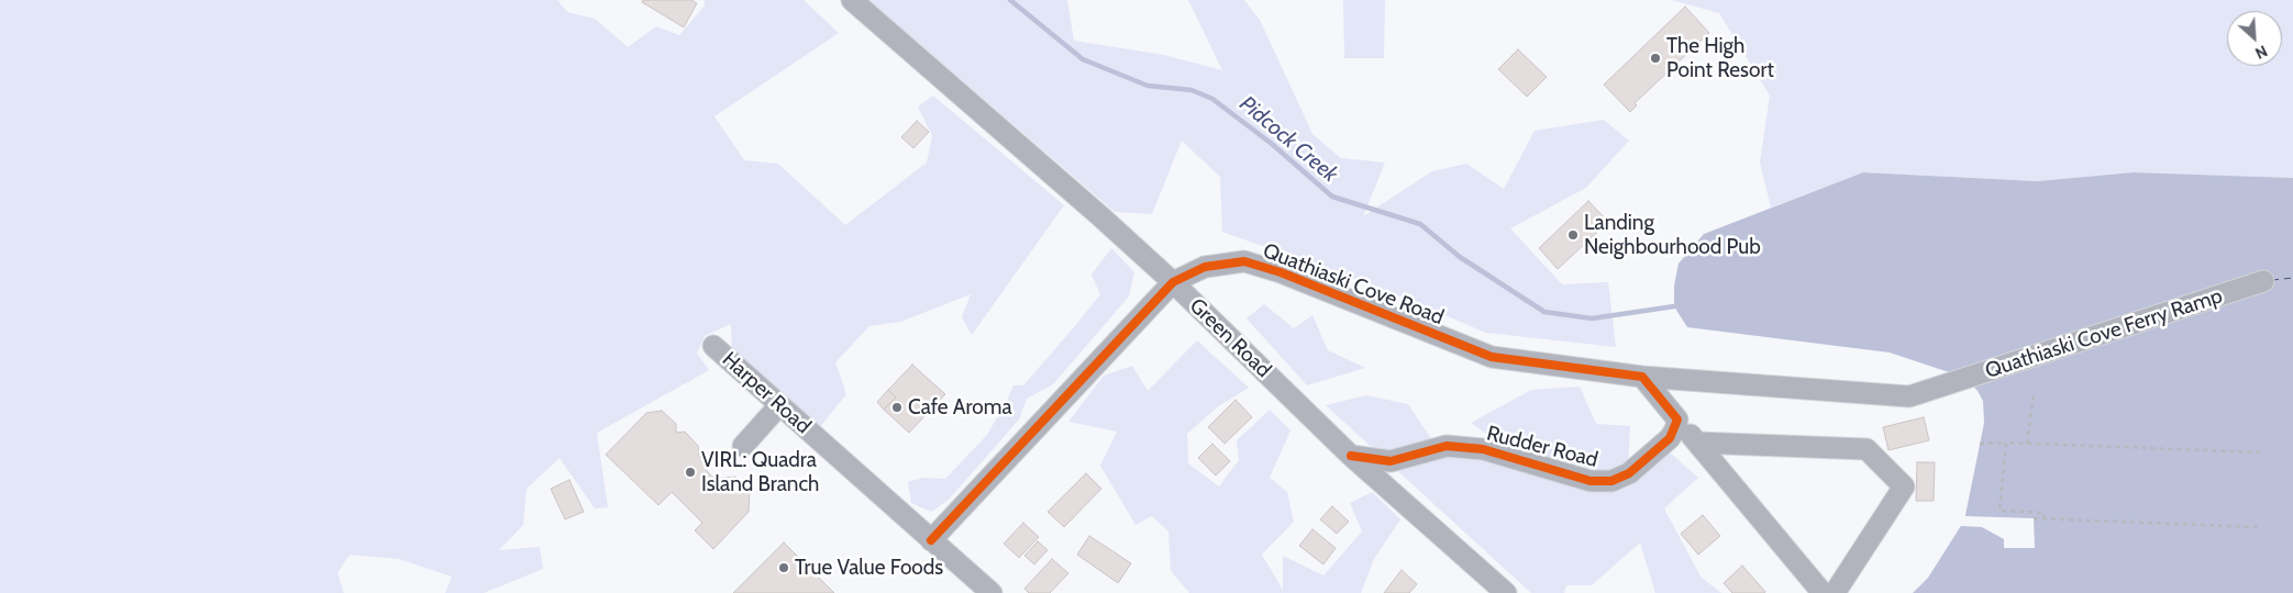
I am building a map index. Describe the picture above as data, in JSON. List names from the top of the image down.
{
  "streets": {
    "street": [
      "Quathiaski Cove Road",
      "Quathiaski Cove Ferry Ramp",
      "Green Road",
      "Harper Road",
      "Rudder Road"
    ]
  },
  "crossings": [
    ["Quathiaski Cove Road", "Quathiaski Cove Ferry Ramp"],
    ["Quathiaski Cove Road", "Green Road"],
    ["Quathiaski Cove Road", "Harper Road"],
    ["Green Road", "Rudder Road"]
  ],
  "water": ["Pidcock Creek"],
  "places": [
    "The High Point Resort",
    "Landing Neighbourhood Pub",
    "Cafe Aroma",
    "VIRL: Quadra Island Branch",
    "True Value Foods"
  ],
  "north": "bottom right"
}
